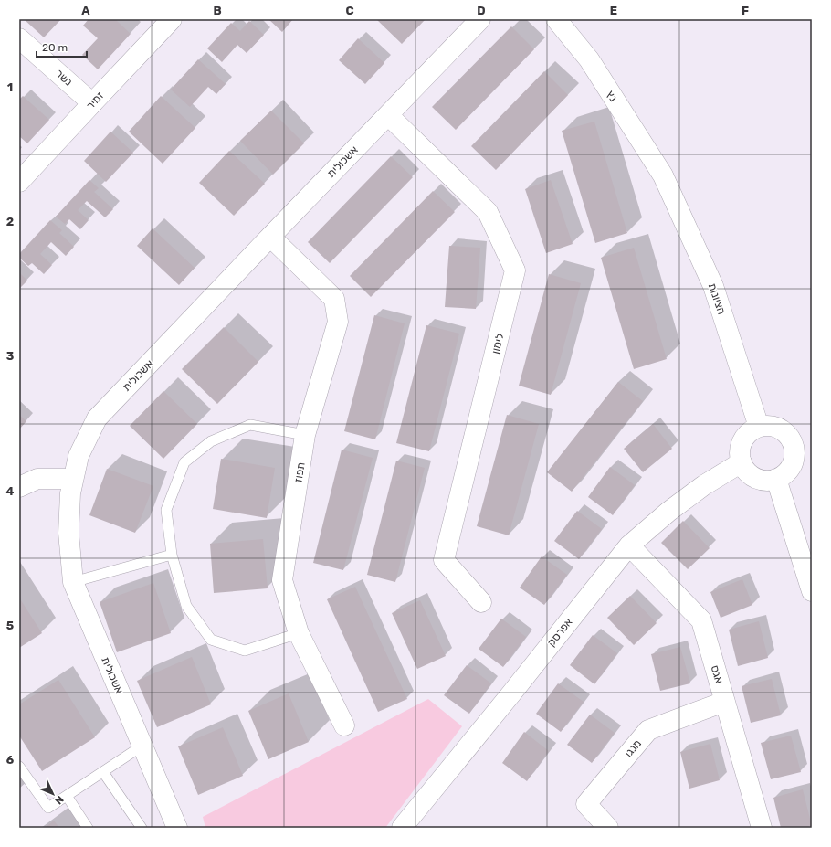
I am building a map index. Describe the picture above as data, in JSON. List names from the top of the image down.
{
  "streets": {
    "street": [
      "נשר",
      "נץ",
      "זמיר",
      "אשכולית",
      "הציונות",
      "לימון",
      "תפוז",
      "אפרסק",
      "אגס",
      "מנגו"
    ]
  },
  "crossings": [
    ["נשר", "זמיר"],
    ["נץ", "הציונות"],
    ["אשכולית", "לימון"],
    ["אשכולית", "תפוז"],
    ["הציונות", "אפרסק"],
    ["אפרסק", "אגס"],
    ["אגס", "מנגו"]
  ],
  "scale_bar": "20 m",
  "north": "bottom right",
  "grid": {
    "columns": [
      "A",
      "B",
      "C",
      "D",
      "E",
      "F"
    ],
    "rows": [
      "1",
      "2",
      "3",
      "4",
      "5",
      "6"
    ]
  }
}
